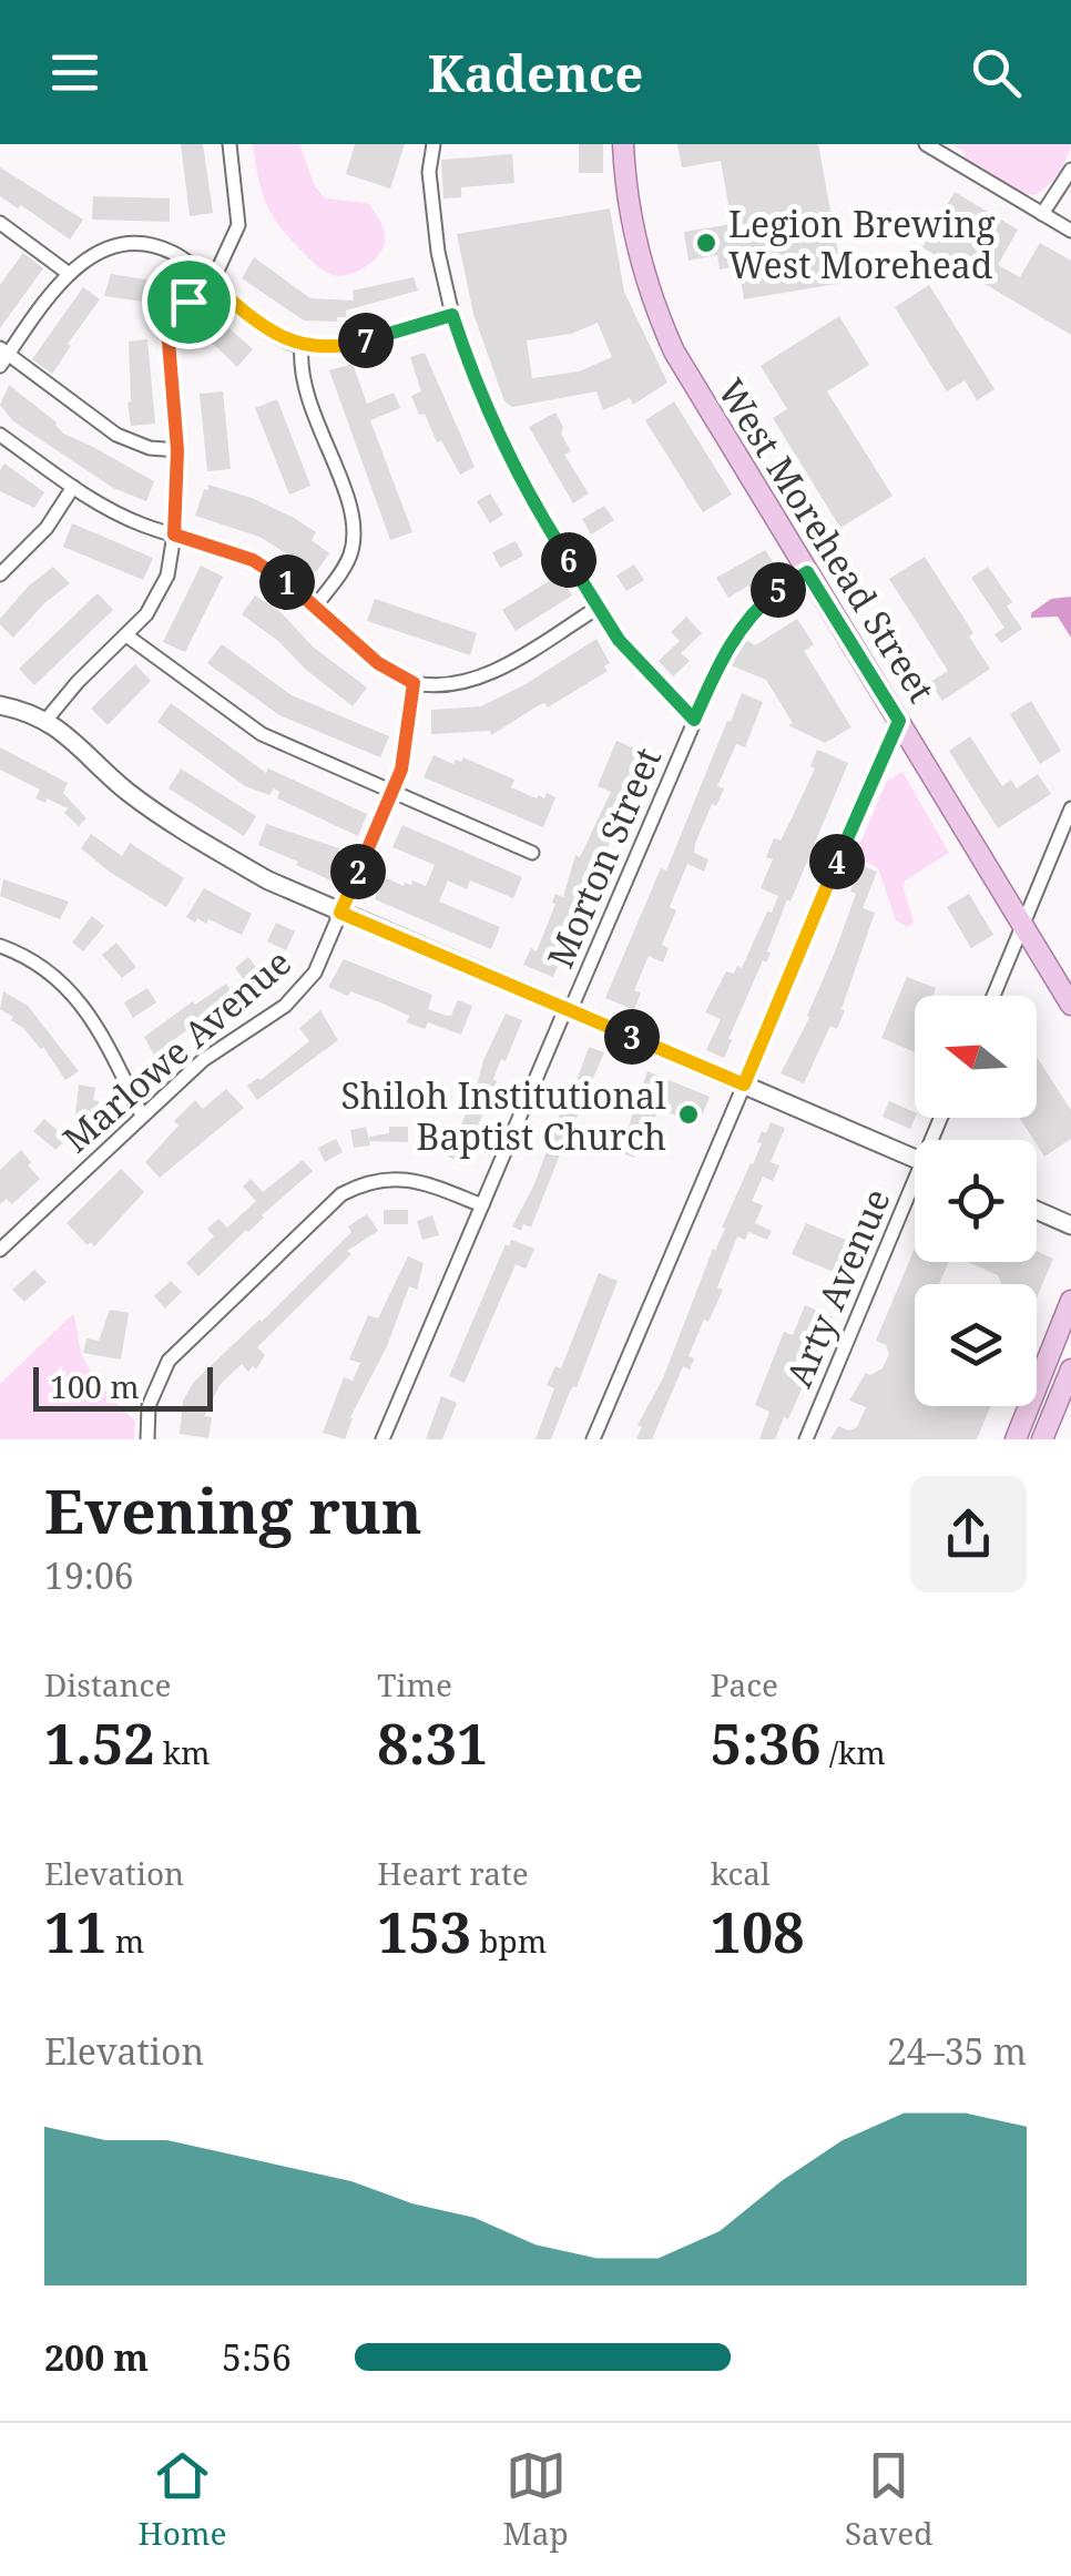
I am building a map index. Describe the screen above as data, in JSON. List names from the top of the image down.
{
  "streets": {
    "main road": ["West Morehead Street"],
    "street": ["Morton Street", "Marlowe Avenue", "Arty Avenue"]
  },
  "crossings": [
    ["West Morehead Street", "Morton Street"]
  ],
  "places": ["Legion Brewing West Morehead", "Shiloh Institutional Baptist Church"],
  "scale_bar": "100 m",
  "north": "left",
  "page": {
    "header": "Kadence",
    "pins": [
      "7",
      "6",
      "1",
      "5",
      "4",
      "2",
      "3"
    ],
    "scale": "100 m",
    "heading": ["Evening run", "19:06"],
    "stats": [
      ["Distance", "1.52 km"],
      ["Time", "8:31"],
      ["Pace", "5:36 /km"],
      ["Elevation", "11 m"],
      ["Heart rate", "153 bpm"],
      ["kcal", "108"]
    ],
    "chart": ["Elevation", "24–35 m"],
    "list": [
      {
        "name": "200 m",
        "note": "5:56"
      }
    ],
    "tabs": ["Home", "Map", "Saved"]
  }
}
